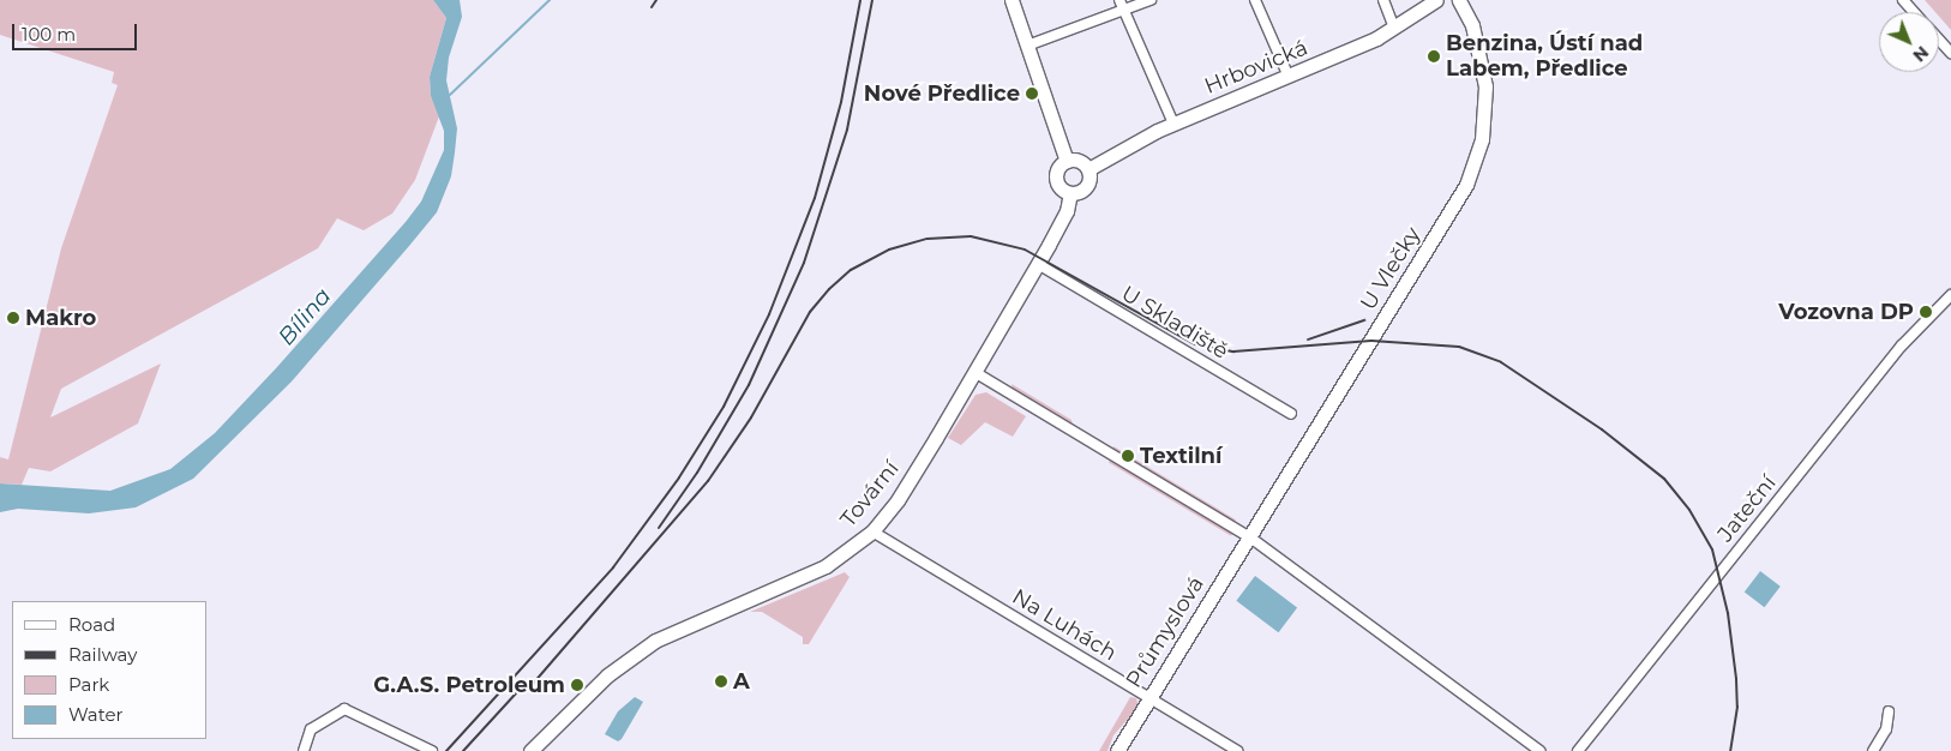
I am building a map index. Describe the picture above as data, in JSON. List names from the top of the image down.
{
  "streets": {
    "street": [
      "Hrbovická",
      "U Vlečky",
      "U Skladiště",
      "Tovární",
      "Jateční",
      "Na Luhách",
      "Průmyslová"
    ]
  },
  "crossings": [
    ["Hrbovická", "Tovární"],
    ["U Vlečky", "Průmyslová"],
    ["U Skladiště", "Tovární"],
    ["Tovární", "Na Luhách"],
    ["Na Luhách", "Průmyslová"]
  ],
  "water": ["Bílina"],
  "places": [
    "Benzina, Ústí nad Labem, Předlice",
    "Nové Předlice",
    "Vozovna DP",
    "Makro",
    "Textilní",
    "A",
    "G.A.S. Petroleum"
  ],
  "legend": [
    "Road",
    "Railway",
    "Park",
    "Water"
  ],
  "scale_bar": "100 m",
  "north": "bottom right"
}
